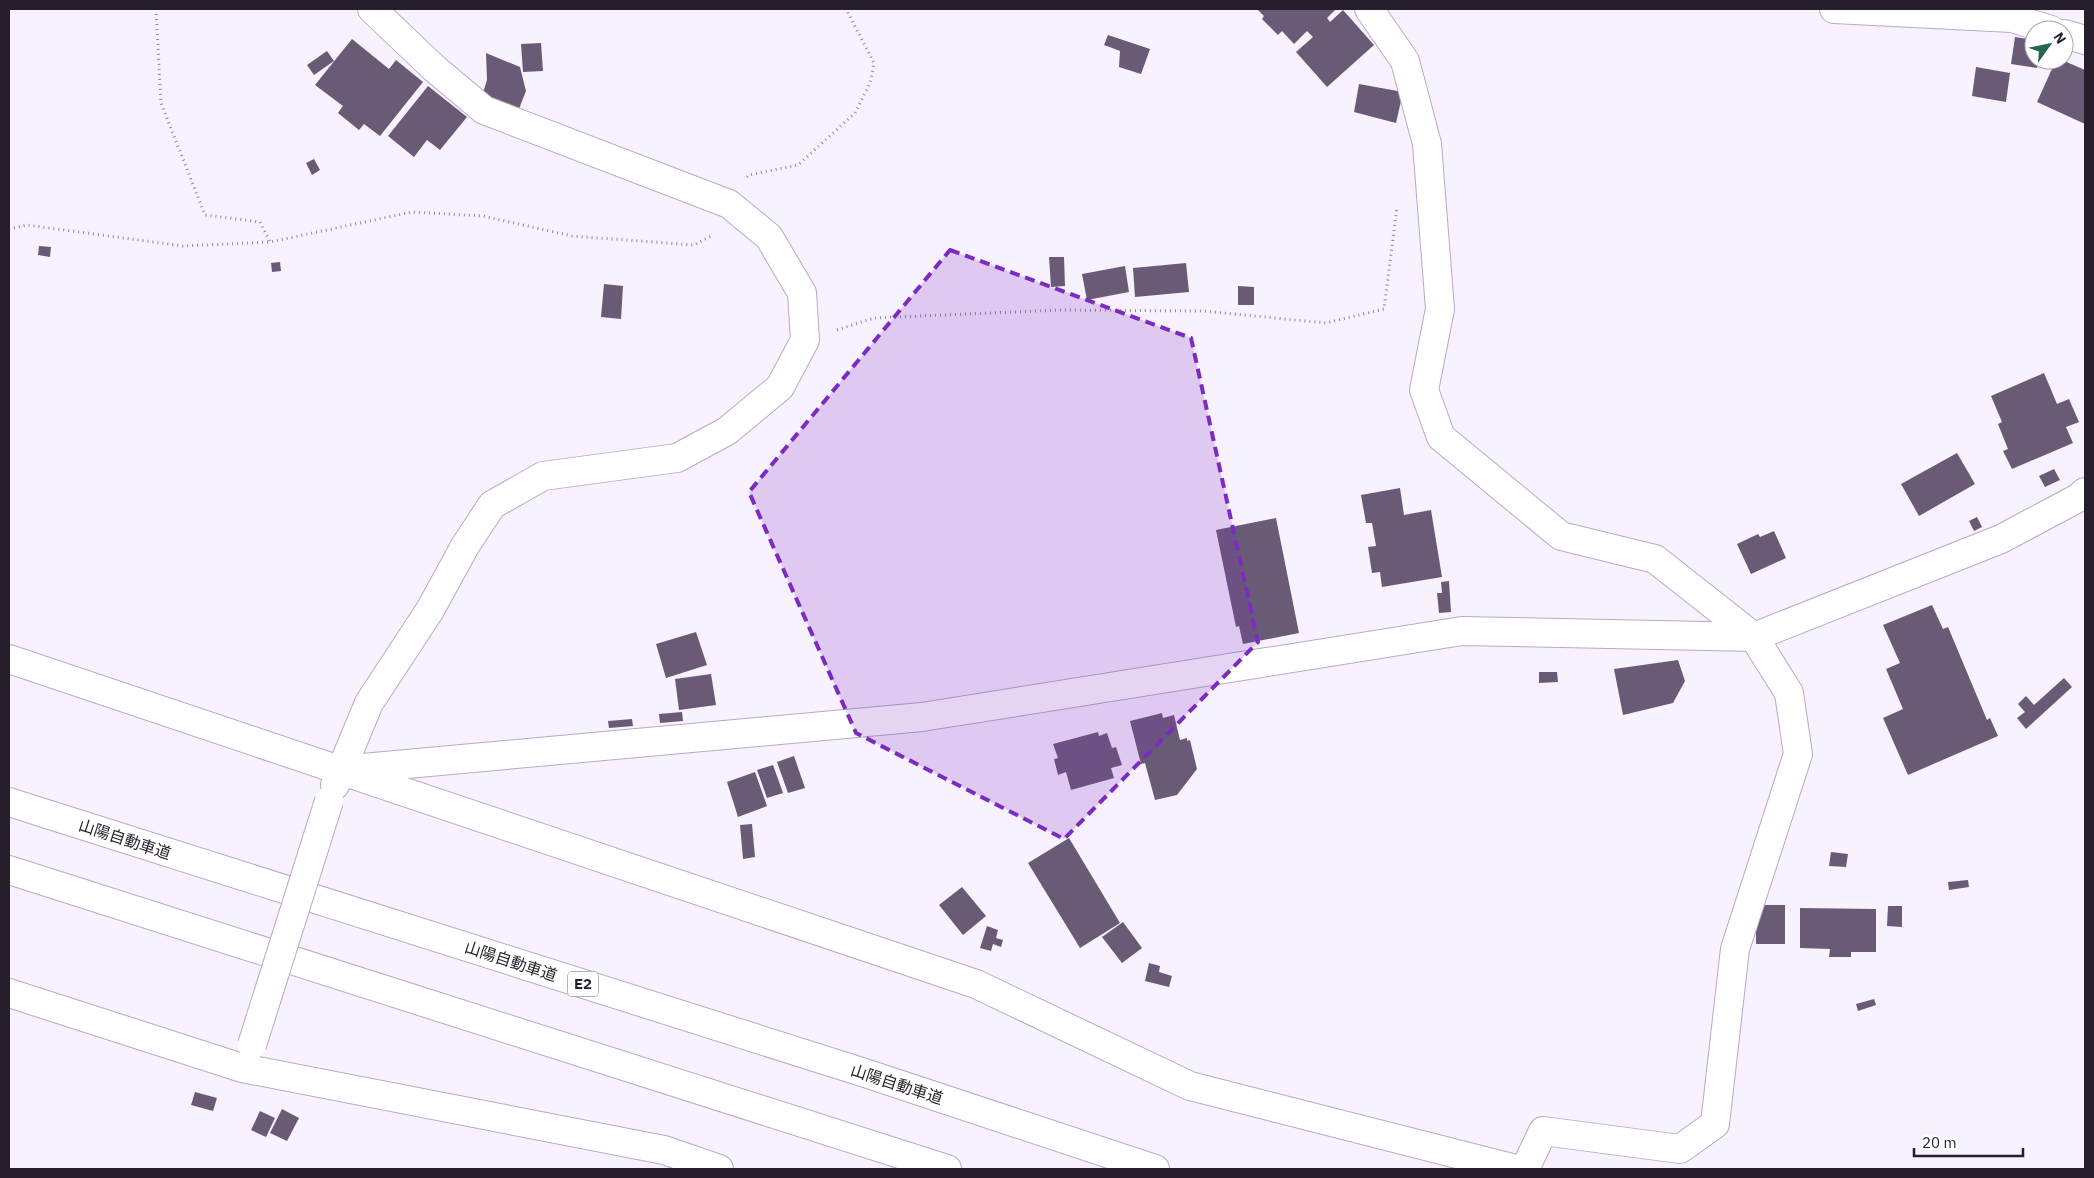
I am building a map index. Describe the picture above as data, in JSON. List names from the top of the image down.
{
  "streets": {
    "main road": ["山陽自動車道", "E2"]
  },
  "scale_bar": "20 m",
  "north": "top right"
}
